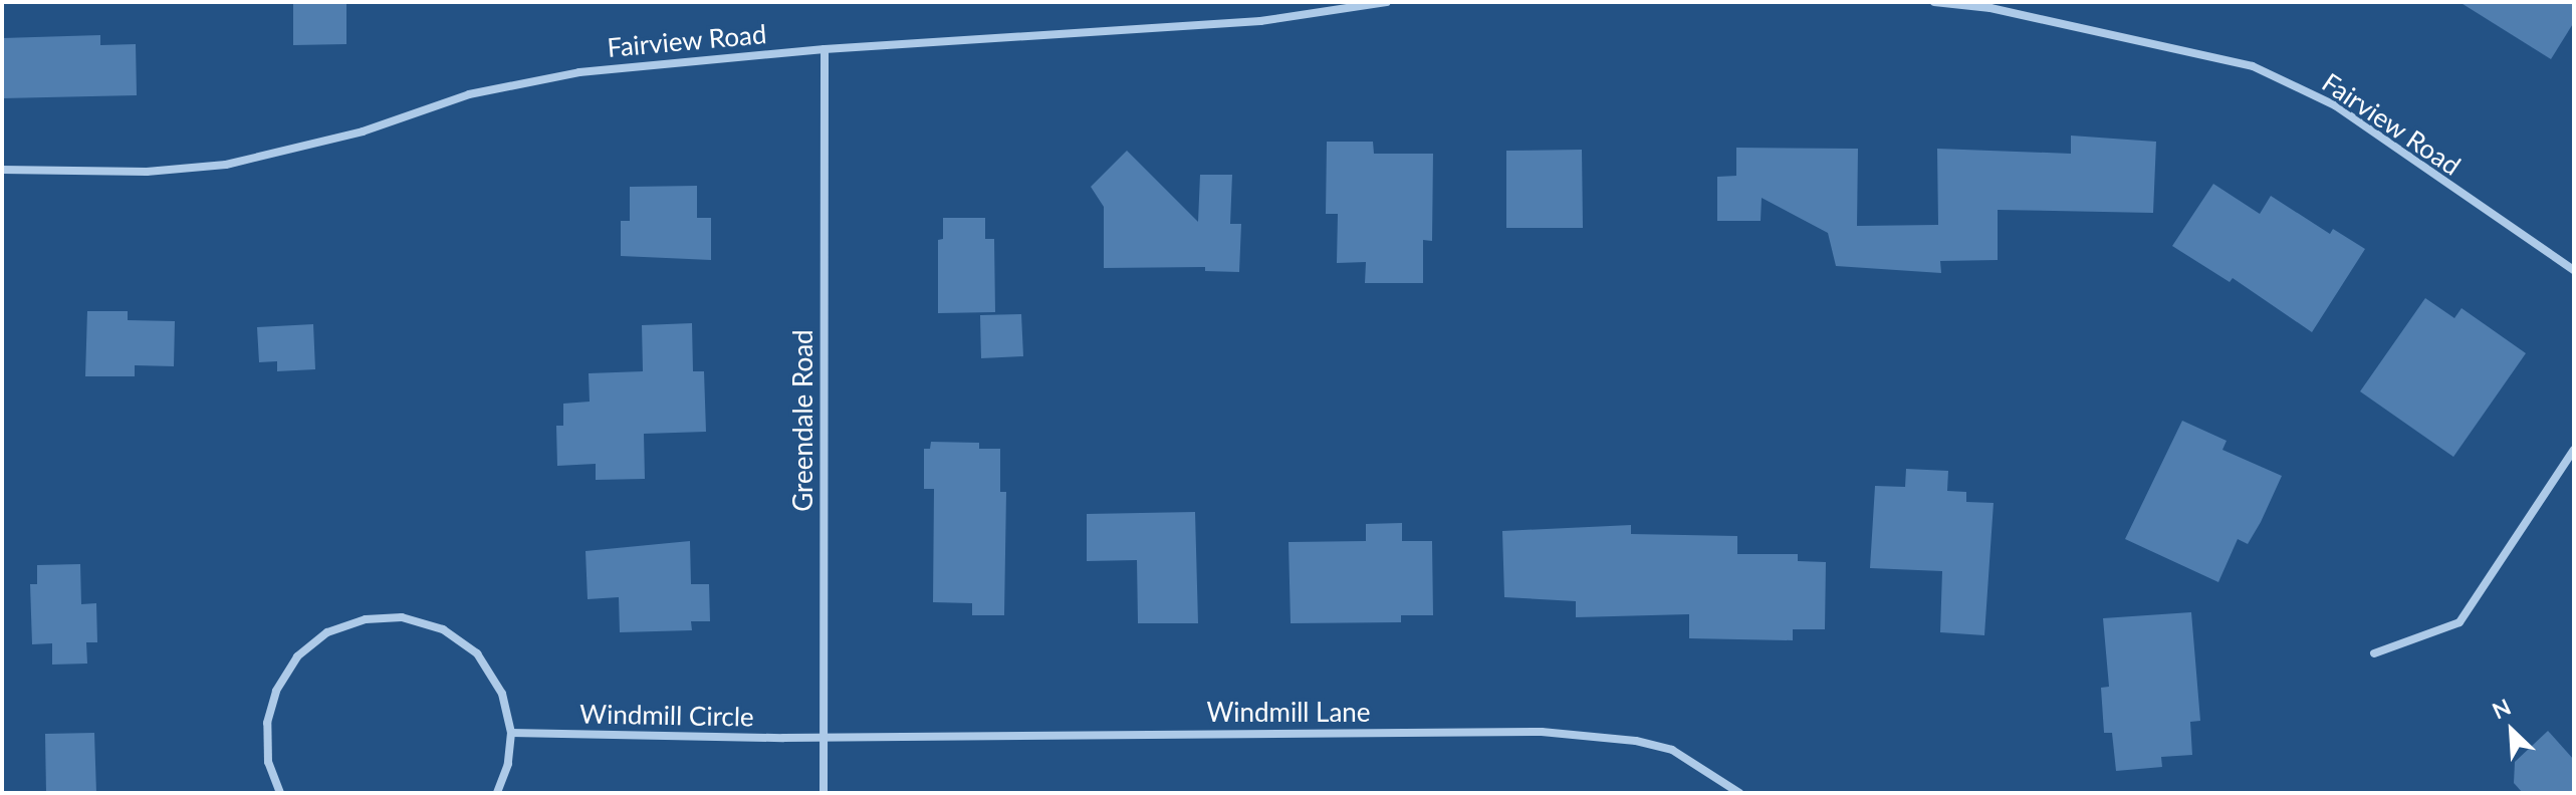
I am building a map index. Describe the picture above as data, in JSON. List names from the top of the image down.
{
  "streets": {
    "street": [
      "Fairview Road",
      "Greendale Road",
      "Windmill Lane",
      "Windmill Circle"
    ]
  },
  "crossings": [
    ["Fairview Road", "Greendale Road"],
    ["Greendale Road", "Windmill Lane"],
    ["Greendale Road", "Windmill Circle"],
    ["Windmill Lane", "Windmill Circle"]
  ],
  "north": "top left"
}
